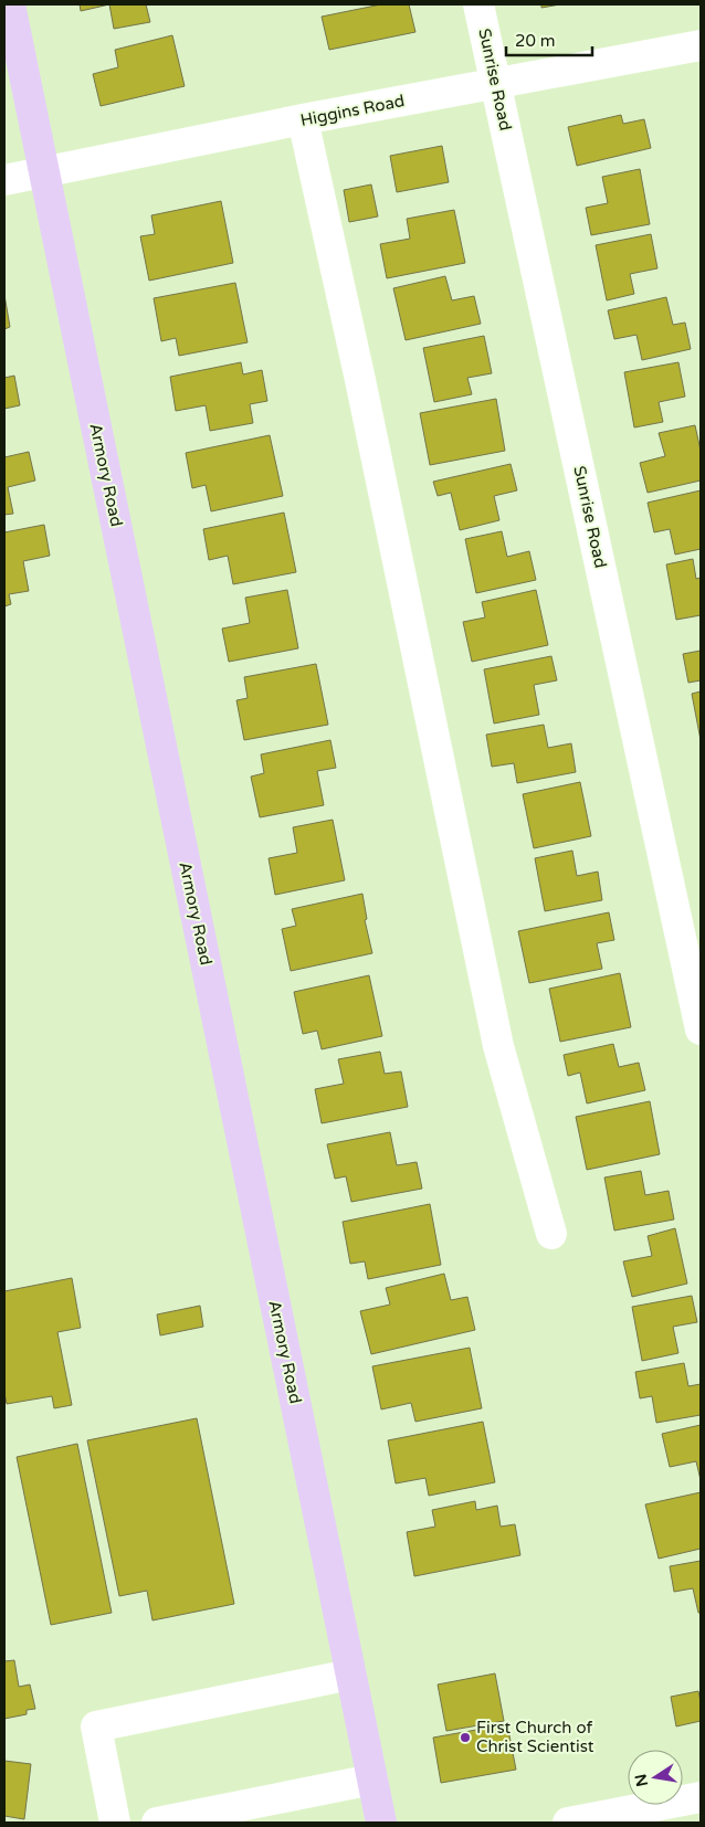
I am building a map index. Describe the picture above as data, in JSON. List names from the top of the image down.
{
  "streets": {
    "main road": ["Armory Road"],
    "street": ["Sunrise Road", "Higgins Road"]
  },
  "crossings": [
    ["Sunrise Road", "Higgins Road"],
    ["Higgins Road", "Armory Road"]
  ],
  "places": ["First Church of Christ Scientist"],
  "scale_bar": "20 m",
  "north": "left"
}
